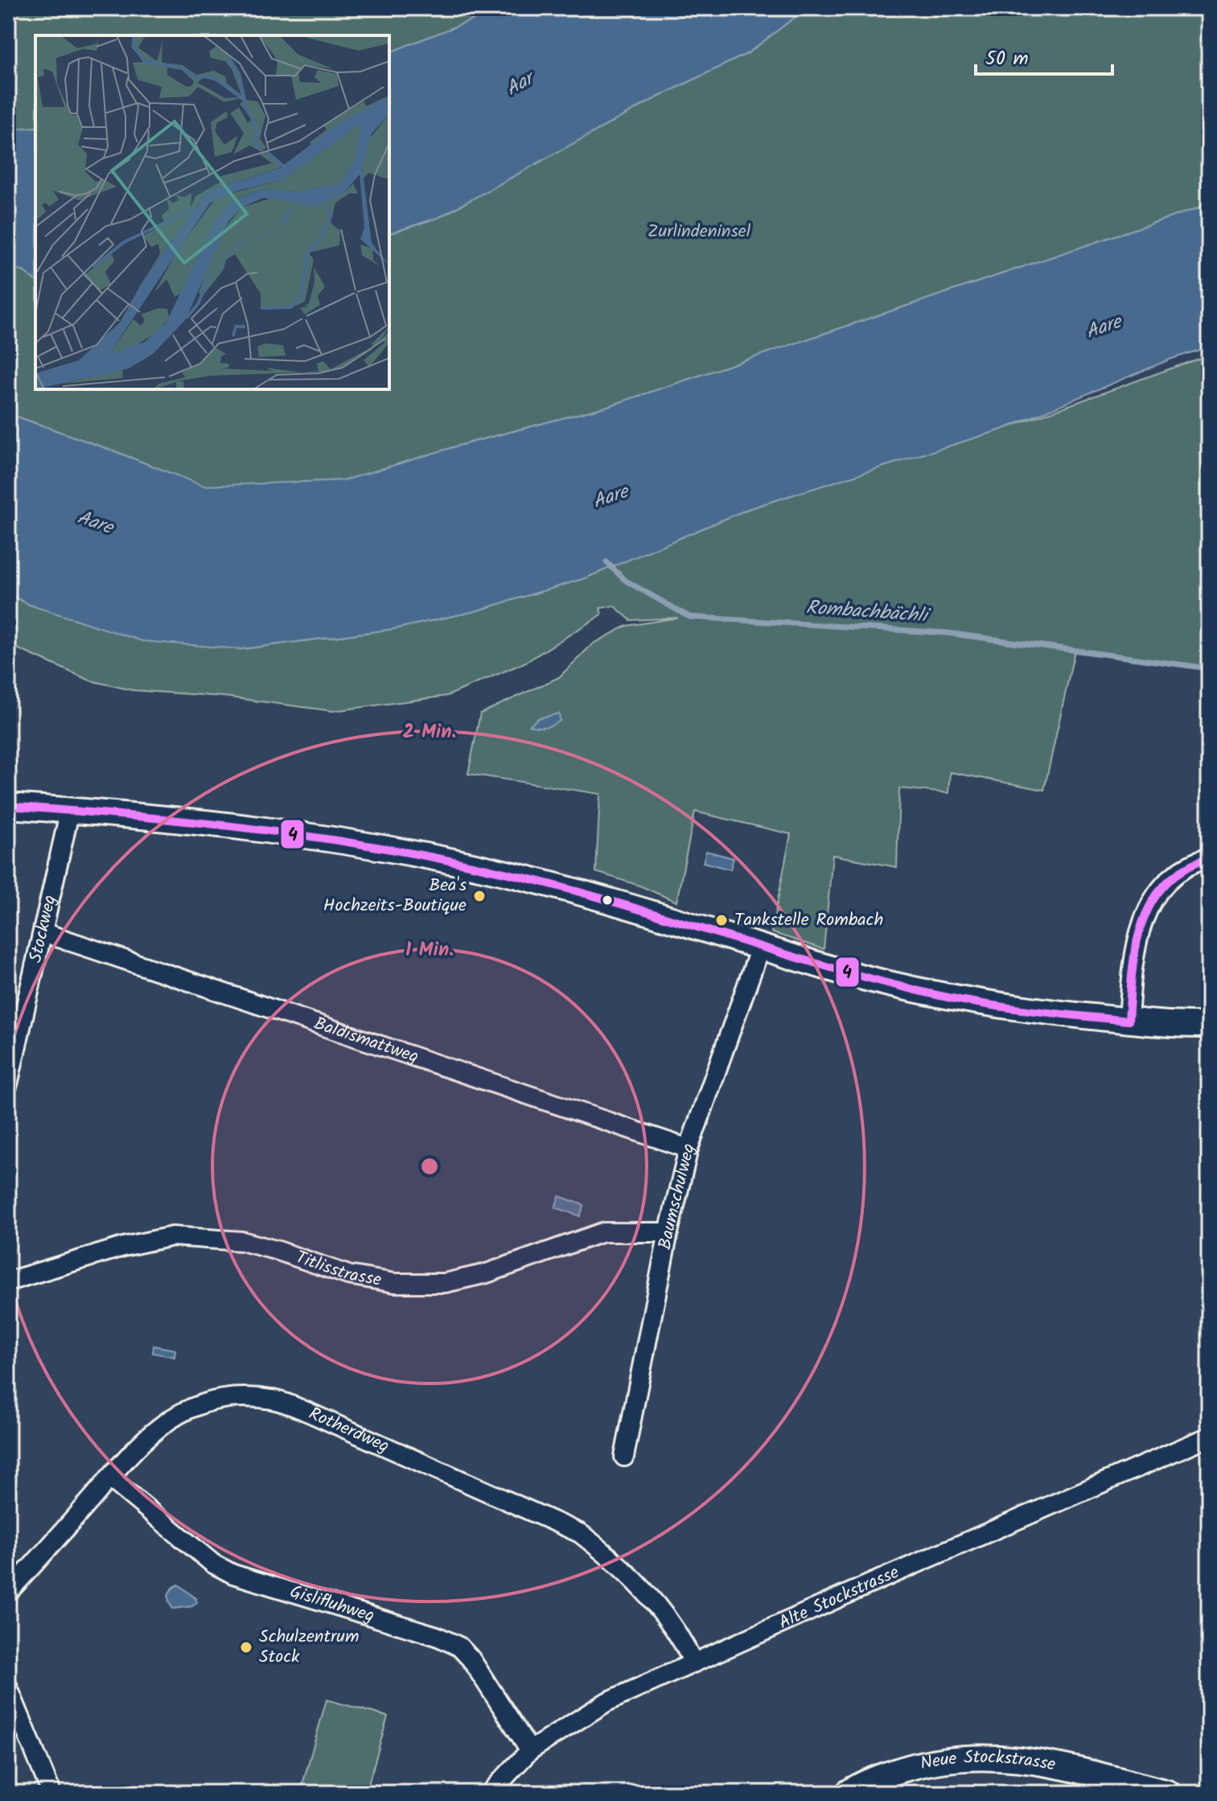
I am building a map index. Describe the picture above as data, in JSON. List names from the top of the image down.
{
  "streets": {
    "main road": ["Neue Stockstrasse"],
    "street": [
      "Stockweg",
      "Baldismattweg",
      "Baumschulweg",
      "Titlisstrasse",
      "Rotherdweg",
      "Alte Stockstrasse",
      "Gislifluhweg"
    ]
  },
  "crossings": [
    ["Stockweg", "Baldismattweg"],
    ["Baldismattweg", "Baumschulweg"],
    ["Baumschulweg", "Titlisstrasse"],
    ["Rotherdweg", "Alte Stockstrasse"],
    ["Rotherdweg", "Gislifluhweg"],
    ["Alte Stockstrasse", "Gislifluhweg"]
  ],
  "water": ["Aar", "Aare", "Rombachbächli"],
  "parks": ["Zurlindeninsel"],
  "places": ["Bea's Hochzeits-Boutique", "Tankstelle Rombach", "Schulzentrum Stock"],
  "lines": ["transit line 4"],
  "scale_bar": "50 m",
  "rings": ["2 Min.", "1 Min."]
}
